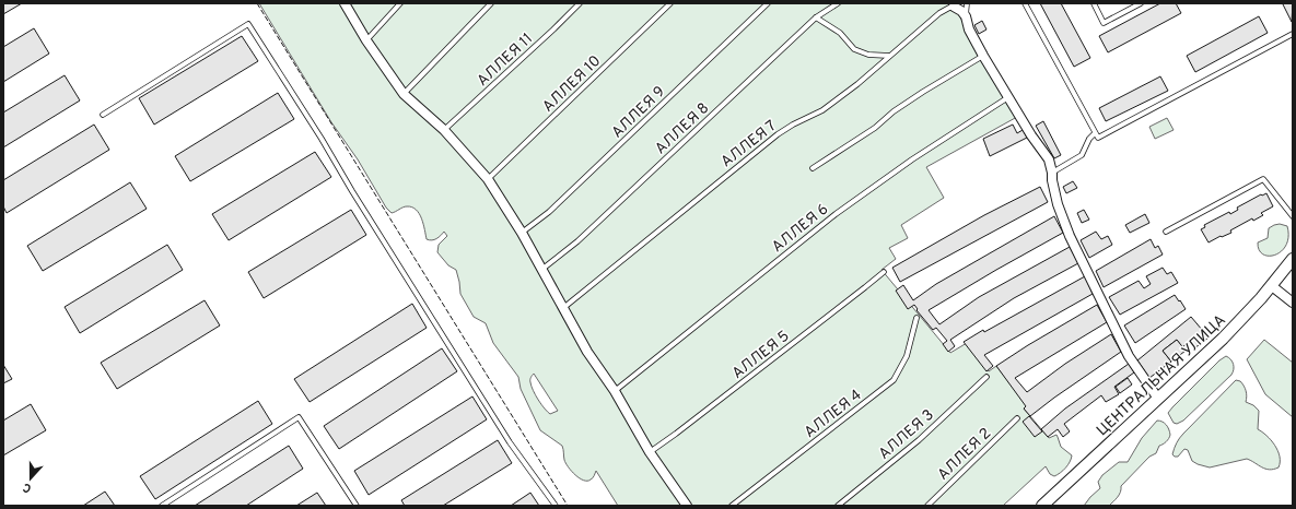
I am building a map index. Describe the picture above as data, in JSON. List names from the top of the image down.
{
  "streets": {
    "street": ["ЦЕНТРАЛЬНАЯ УЛИЦА"],
    "lane": [
      "АЛЛЕЯ 11",
      "АЛЛЕЯ 10",
      "АЛЛЕЯ 9",
      "АЛЛЕЯ 8",
      "АЛЛЕЯ 7",
      "АЛЛЕЯ 6",
      "АЛЛЕЯ 5",
      "АЛЛЕЯ 4",
      "АЛЛЕЯ 3",
      "АЛЛЕЯ 2"
    ]
  },
  "north": "bottom"
}
